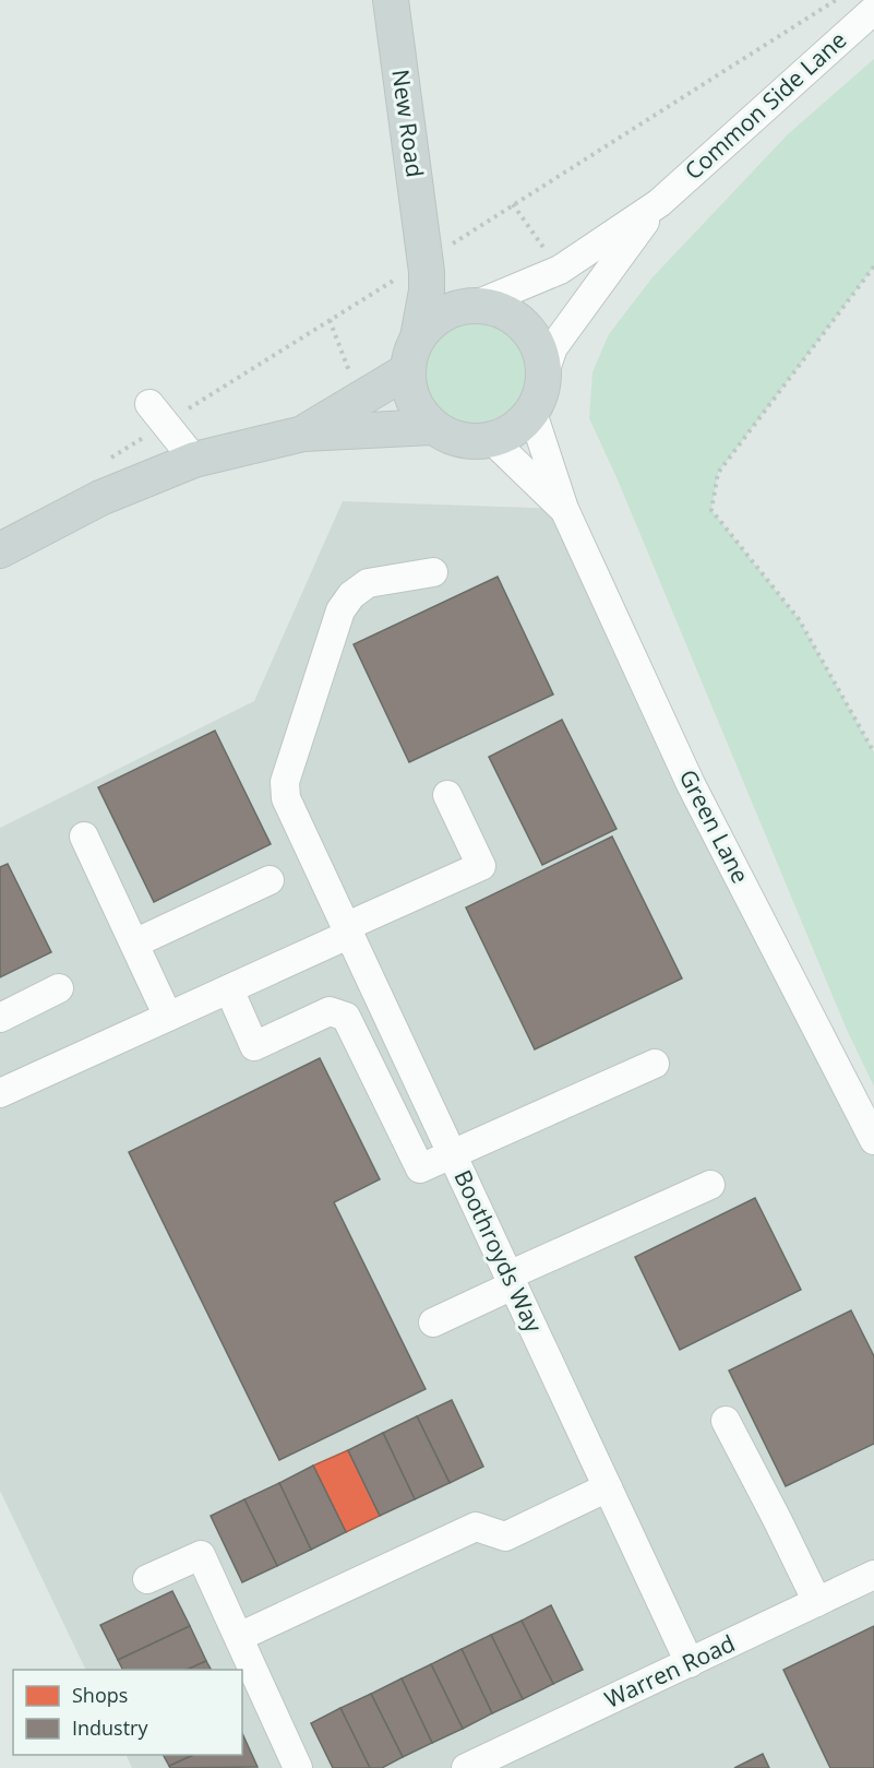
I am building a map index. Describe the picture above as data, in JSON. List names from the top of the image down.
{
  "streets": {
    "main road": ["New Road"],
    "street": [
      "Common Side Lane",
      "Green Lane",
      "Boothroyds Way",
      "Warren Road"
    ]
  },
  "crossings": [
    ["Common Side Lane", "New Road"],
    ["Common Side Lane", "Green Lane"],
    ["New Road", "Green Lane"],
    ["Boothroyds Way", "Warren Road"]
  ],
  "legend": ["Shops", "Industry"]
}
